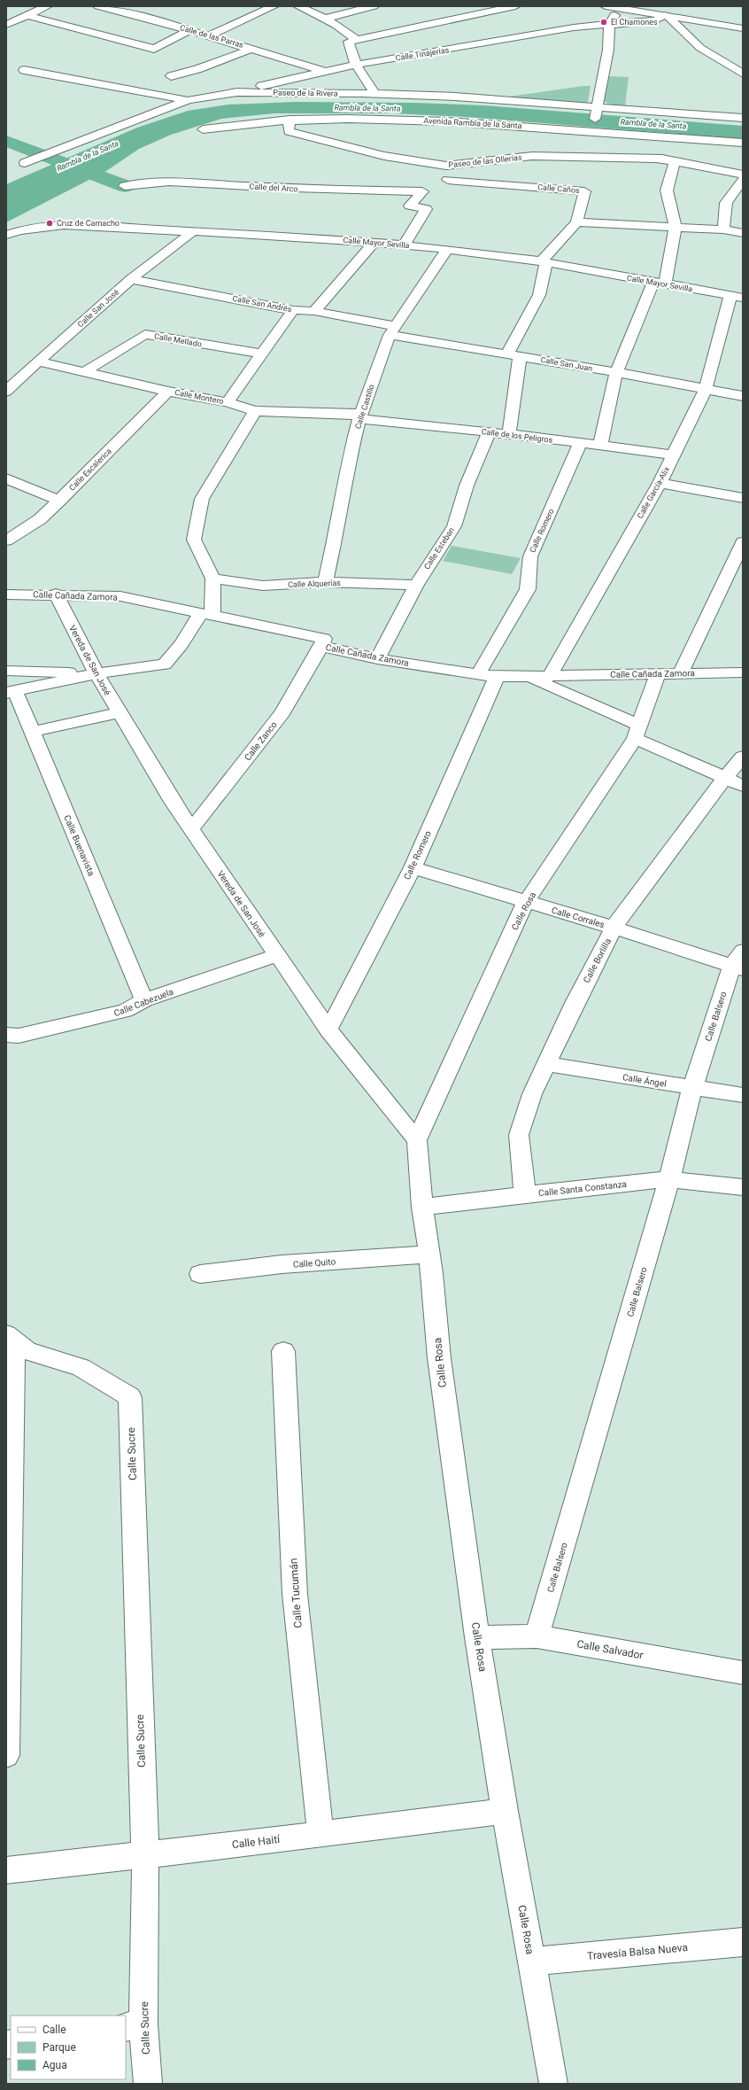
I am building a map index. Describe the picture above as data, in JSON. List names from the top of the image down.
{
  "streets": {
    "street": [
      "Calle de las Parras",
      "Calle Tinajerías",
      "Paseo de la Rivera",
      "Avenida Rambla de la Santa",
      "Paseo de las Ollerías",
      "Calle del Arco",
      "Calle Caños",
      "Calle Mayor Sevilla",
      "Calle San Andrés",
      "Calle San José",
      "Calle Mellado",
      "Calle San Juan",
      "Calle Montero",
      "Calle Castillo",
      "Calle de los Peligros",
      "Calle Escalerica",
      "Calle García-Alix",
      "Calle Romero",
      "Calle Esteban",
      "Calle Alquerías",
      "Calle Cañada Zamora",
      "Vereda de San José",
      "Calle Zanco",
      "Calle Buenavista",
      "Calle Rosa",
      "Calle Corrales",
      "Calle Borlilla",
      "Calle Cabezuela",
      "Calle Balsero",
      "Calle Ángel",
      "Calle Santa Constanza",
      "Calle Quito",
      "Calle Sucre",
      "Calle Tucumán",
      "Calle Salvador",
      "Calle Haití",
      "Travesía Balsa Nueva"
    ]
  },
  "crossings": [
    ["Calle de las Parras", "Calle Tinajerías"],
    ["Calle Tinajerías", "Paseo de la Rivera"],
    ["Avenida Rambla de la Santa", "Paseo de las Ollerías"],
    ["Calle del Arco", "Calle Mayor Sevilla"],
    ["Calle Caños", "Calle Mayor Sevilla"],
    ["Calle Mayor Sevilla", "Calle San José"],
    ["Calle Mayor Sevilla", "Calle Castillo"],
    ["Calle Mayor Sevilla", "Calle García-Alix"],
    ["Calle San Andrés", "Calle San José"],
    ["Calle San Andrés", "Calle San Juan"],
    ["Calle San Andrés", "Calle Castillo"],
    ["Calle San José", "Calle Montero"],
    ["Calle Mellado", "Calle Montero"],
    ["Calle San Juan", "Calle Castillo"],
    ["Calle San Juan", "Calle García-Alix"],
    ["Calle Montero", "Calle Castillo"],
    ["Calle Montero", "Calle de los Peligros"],
    ["Calle Montero", "Calle Escalerica"],
    ["Calle Castillo", "Calle de los Peligros"],
    ["Calle Castillo", "Calle Alquerías"],
    ["Calle de los Peligros", "Calle García-Alix"],
    ["Calle de los Peligros", "Calle Romero"],
    ["Calle de los Peligros", "Calle Esteban"],
    ["Calle García-Alix", "Calle Cañada Zamora"],
    ["Calle Romero", "Calle Cañada Zamora"],
    ["Calle Romero", "Vereda de San José"],
    ["Calle Romero", "Calle Corrales"],
    ["Calle Esteban", "Calle Alquerías"],
    ["Calle Esteban", "Calle Cañada Zamora"],
    ["Calle Cañada Zamora", "Vereda de San José"],
    ["Calle Cañada Zamora", "Calle Zanco"],
    ["Calle Cañada Zamora", "Calle Rosa"],
    ["Vereda de San José", "Calle Zanco"],
    ["Vereda de San José", "Calle Rosa"],
    ["Vereda de San José", "Calle Cabezuela"],
    ["Calle Buenavista", "Calle Cabezuela"],
    ["Calle Rosa", "Calle Corrales"],
    ["Calle Rosa", "Calle Santa Constanza"],
    ["Calle Rosa", "Calle Quito"],
    ["Calle Rosa", "Calle Salvador"],
    ["Calle Rosa", "Calle Haití"],
    ["Calle Rosa", "Travesía Balsa Nueva"],
    ["Calle Corrales", "Calle Borlilla"],
    ["Calle Corrales", "Calle Balsero"],
    ["Calle Borlilla", "Calle Ángel"],
    ["Calle Borlilla", "Calle Santa Constanza"],
    ["Calle Balsero", "Calle Ángel"],
    ["Calle Balsero", "Calle Santa Constanza"],
    ["Calle Balsero", "Calle Salvador"],
    ["Calle Sucre", "Calle Haití"],
    ["Calle Tucumán", "Calle Haití"]
  ],
  "water": ["Rambla de la Santa"],
  "places": ["El Chamones", "Cruz de Camacho"],
  "legend": ["Calle", "Parque", "Agua"]
}
